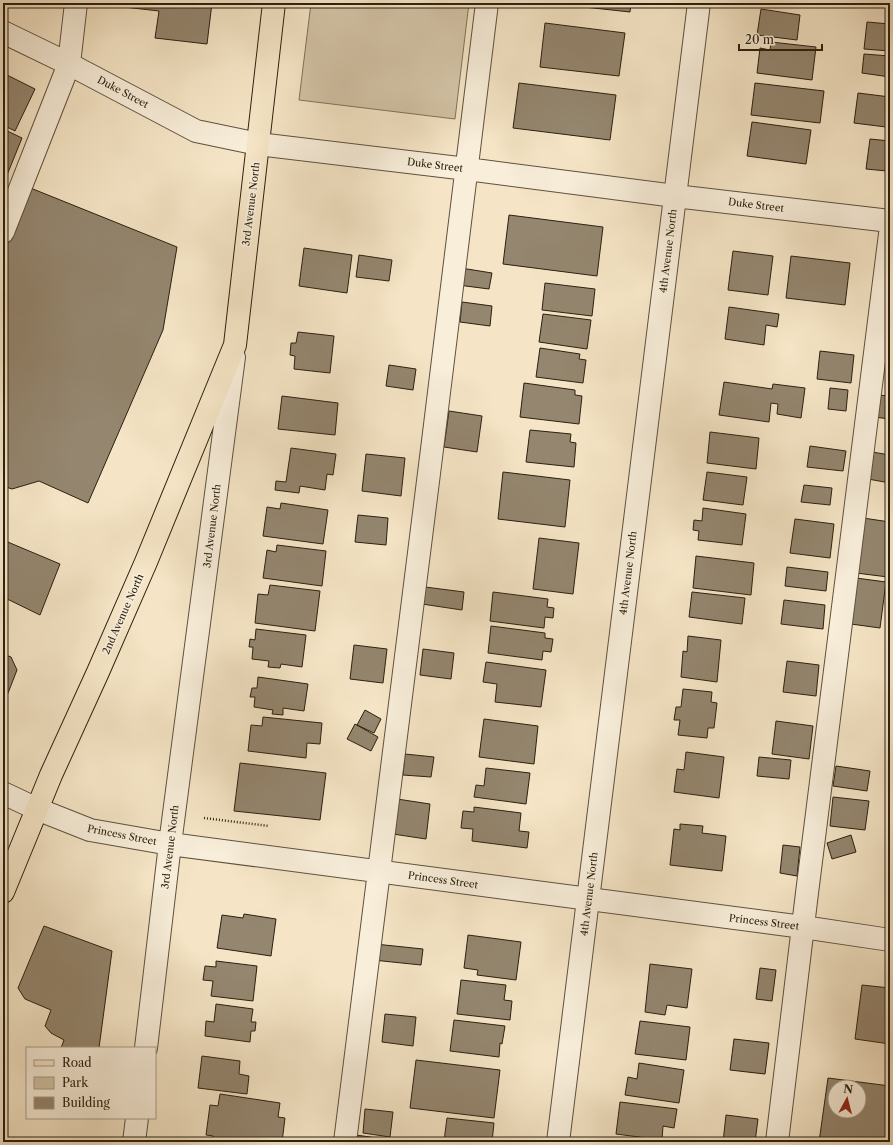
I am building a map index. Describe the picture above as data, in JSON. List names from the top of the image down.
{
  "streets": {
    "main road": ["3rd Avenue North", "2nd Avenue North"],
    "street": ["Duke Street", "4th Avenue North", "Princess Street"]
  },
  "crossings": [
    ["Duke Street", "3rd Avenue North"],
    ["Duke Street", "4th Avenue North"],
    ["3rd Avenue North", "2nd Avenue North"],
    ["3rd Avenue North", "Princess Street"],
    ["4th Avenue North", "Princess Street"],
    ["2nd Avenue North", "Princess Street"]
  ],
  "legend": ["Road", "Park", "Building"],
  "scale_bar": "20 m",
  "north": "top"
}
